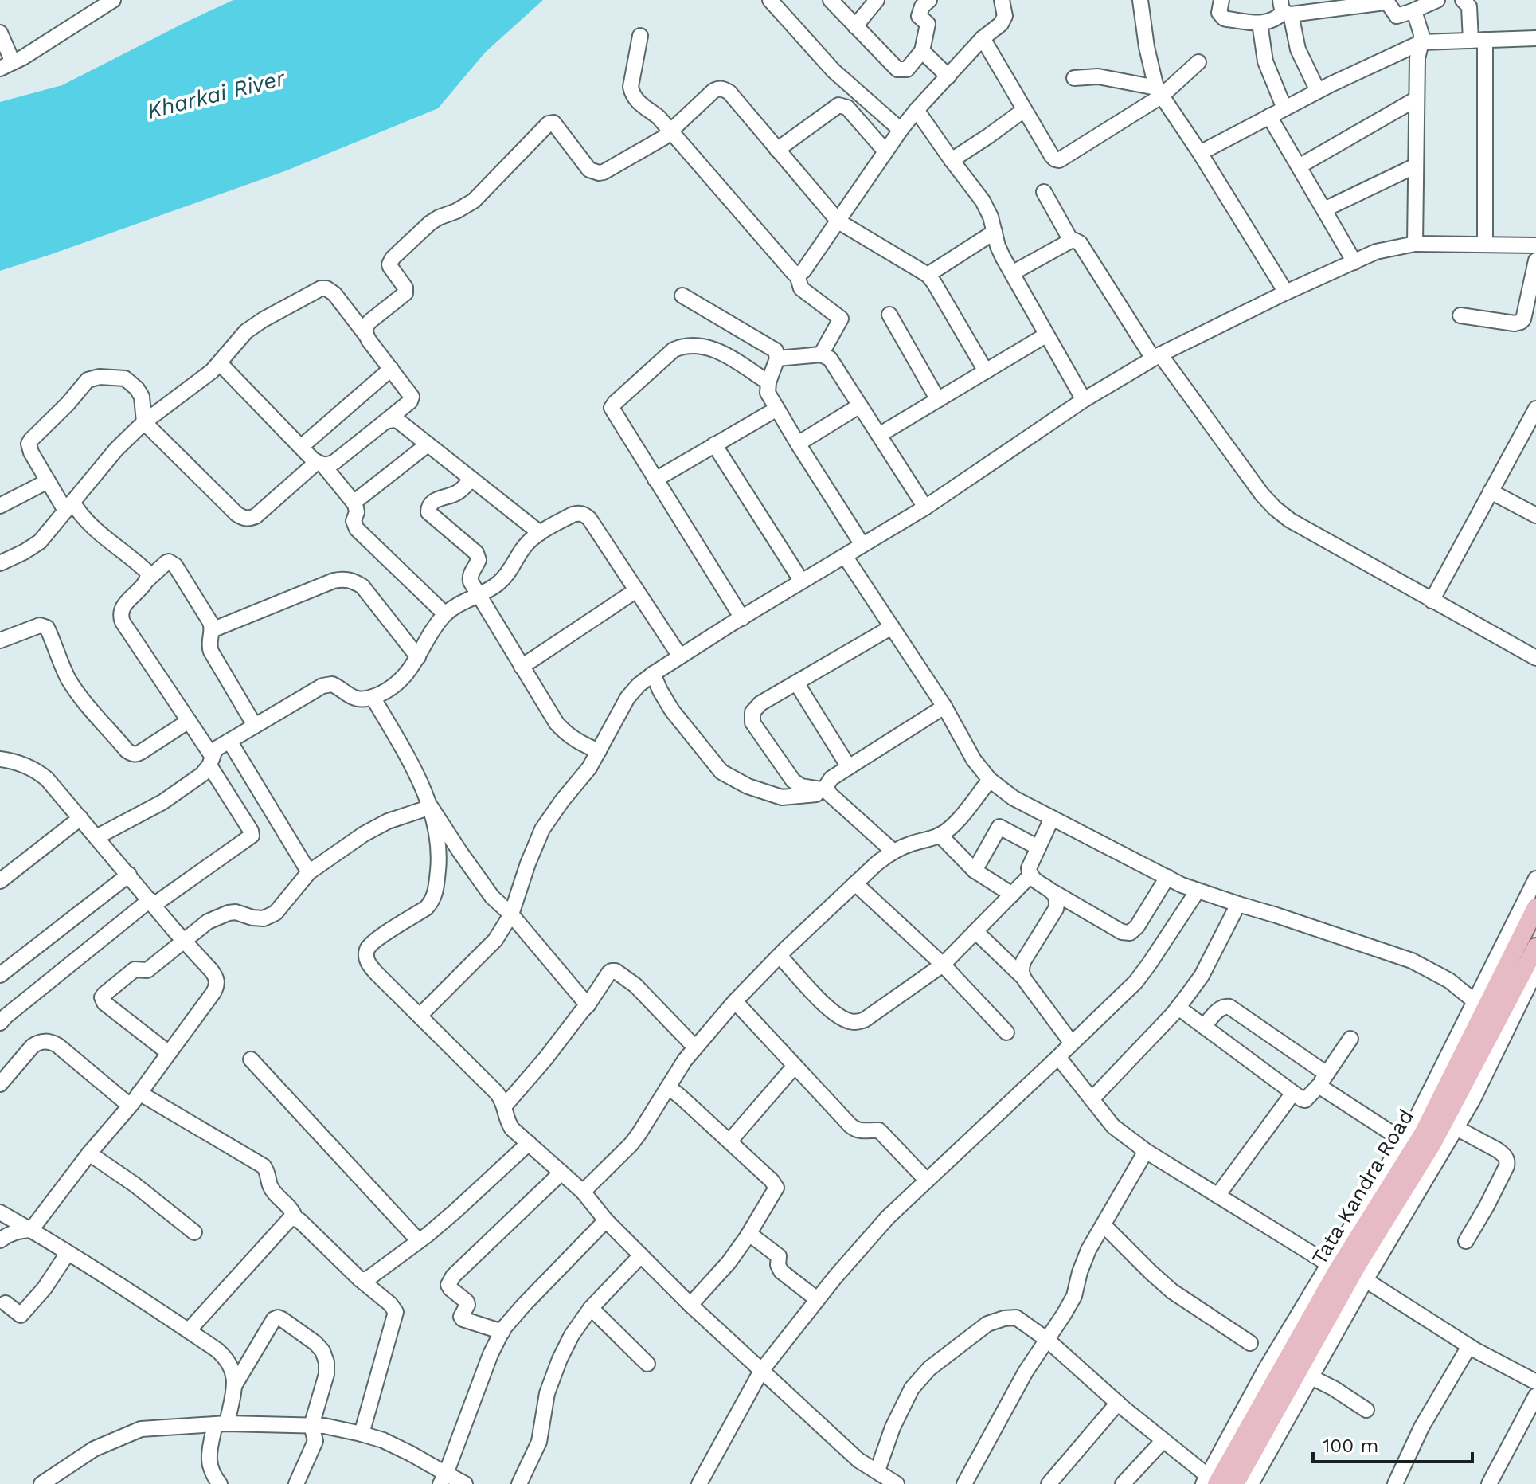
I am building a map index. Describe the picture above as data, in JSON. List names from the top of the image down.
{
  "streets": {
    "main road": ["Tata Kandra Road"]
  },
  "water": ["Kharkai River"],
  "scale_bar": "100 m"
}
